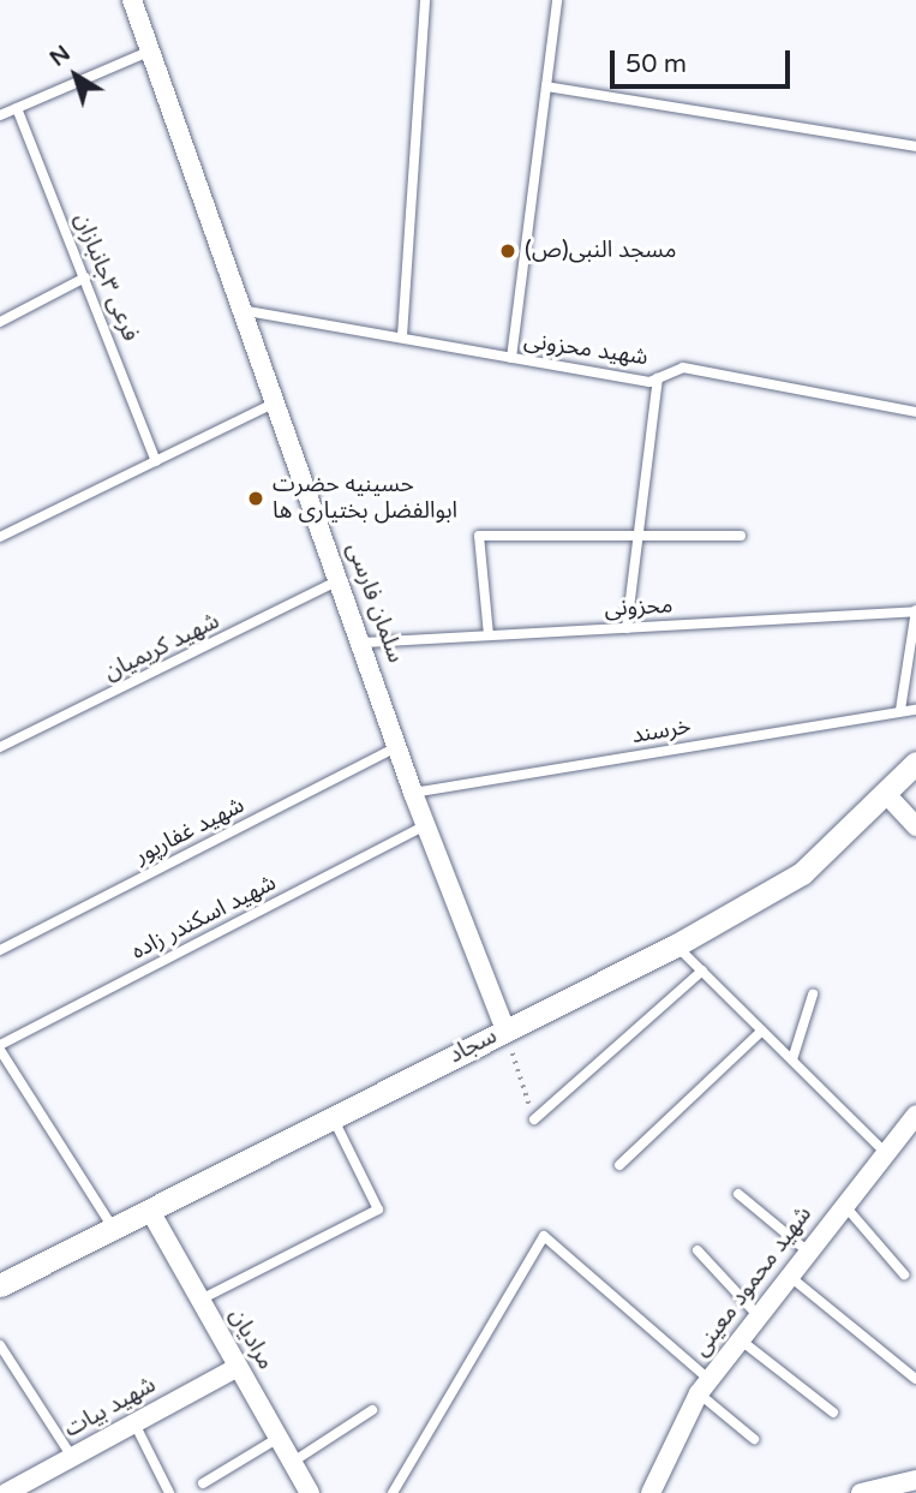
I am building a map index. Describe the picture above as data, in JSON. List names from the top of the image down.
{
  "streets": {
    "street": [
      "سلمان فارسی",
      "سجاد",
      "شهید محمود معینی",
      "مرادیان",
      "شهید بیات"
    ],
    "lane": [
      "فرعی ۳جانبازان",
      "شهید محزونی",
      "محزونی",
      "شهید کریمیان",
      "خرسند",
      "شهید غفارپور",
      "شهید اسکندر زاده"
    ]
  },
  "crossings": [
    ["شهید محزونی", "سلمان فارسی"],
    ["سلمان فارسی", "محزونی"],
    ["سلمان فارسی", "شهید کریمیان"],
    ["سلمان فارسی", "خرسند"],
    ["سلمان فارسی", "شهید غفارپور"],
    ["سلمان فارسی", "شهید اسکندر زاده"],
    ["سلمان فارسی", "سجاد"],
    ["سجاد", "مرادیان"],
    ["مرادیان", "شهید بیات"]
  ],
  "places": ["مسجد النبی(ص)", "حسینیه حضرت ابوالفضل بختیاری ها"],
  "scale_bar": "50 m",
  "north": "top left"
}
